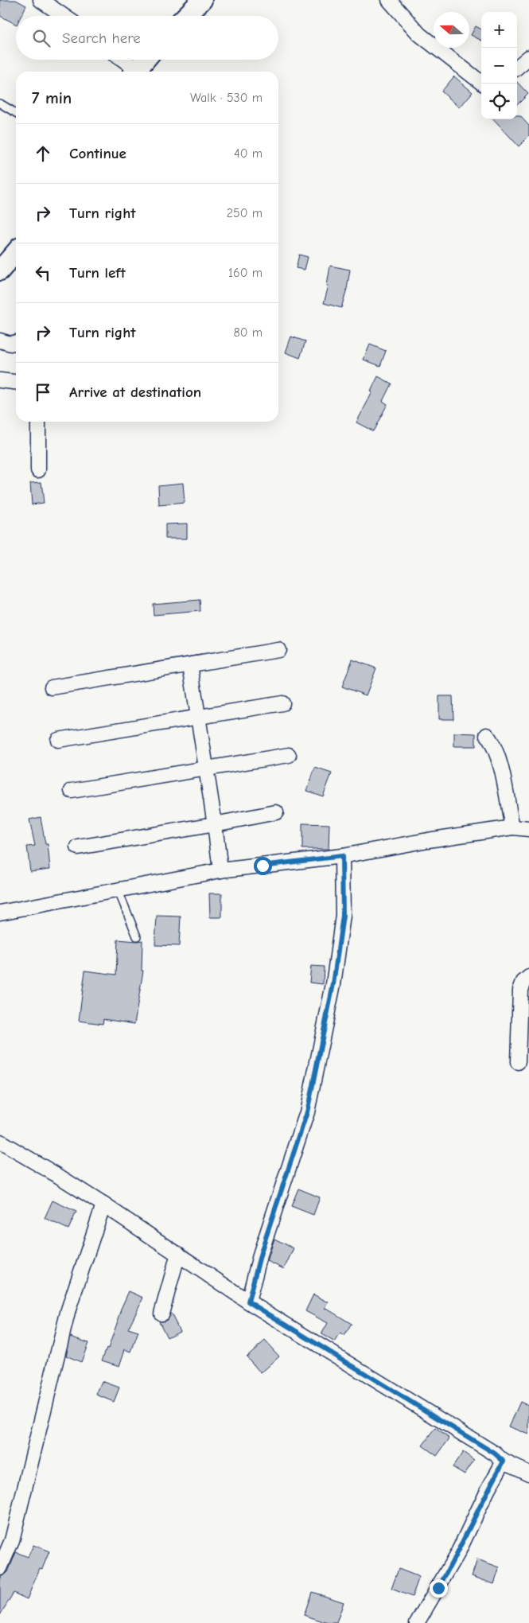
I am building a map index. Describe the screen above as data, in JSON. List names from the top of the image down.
{
  "north": "left",
  "page": {
    "map_buttons": ["+", "−"],
    "search": "Search here",
    "heading": ["7 min", "Walk · 530 m"],
    "list": [
      ["Continue", "40 m"],
      ["Turn right", "250 m"],
      ["Turn left", "160 m"],
      ["Turn right", "80 m"],
      "Arrive at destination"
    ]
  }
}
